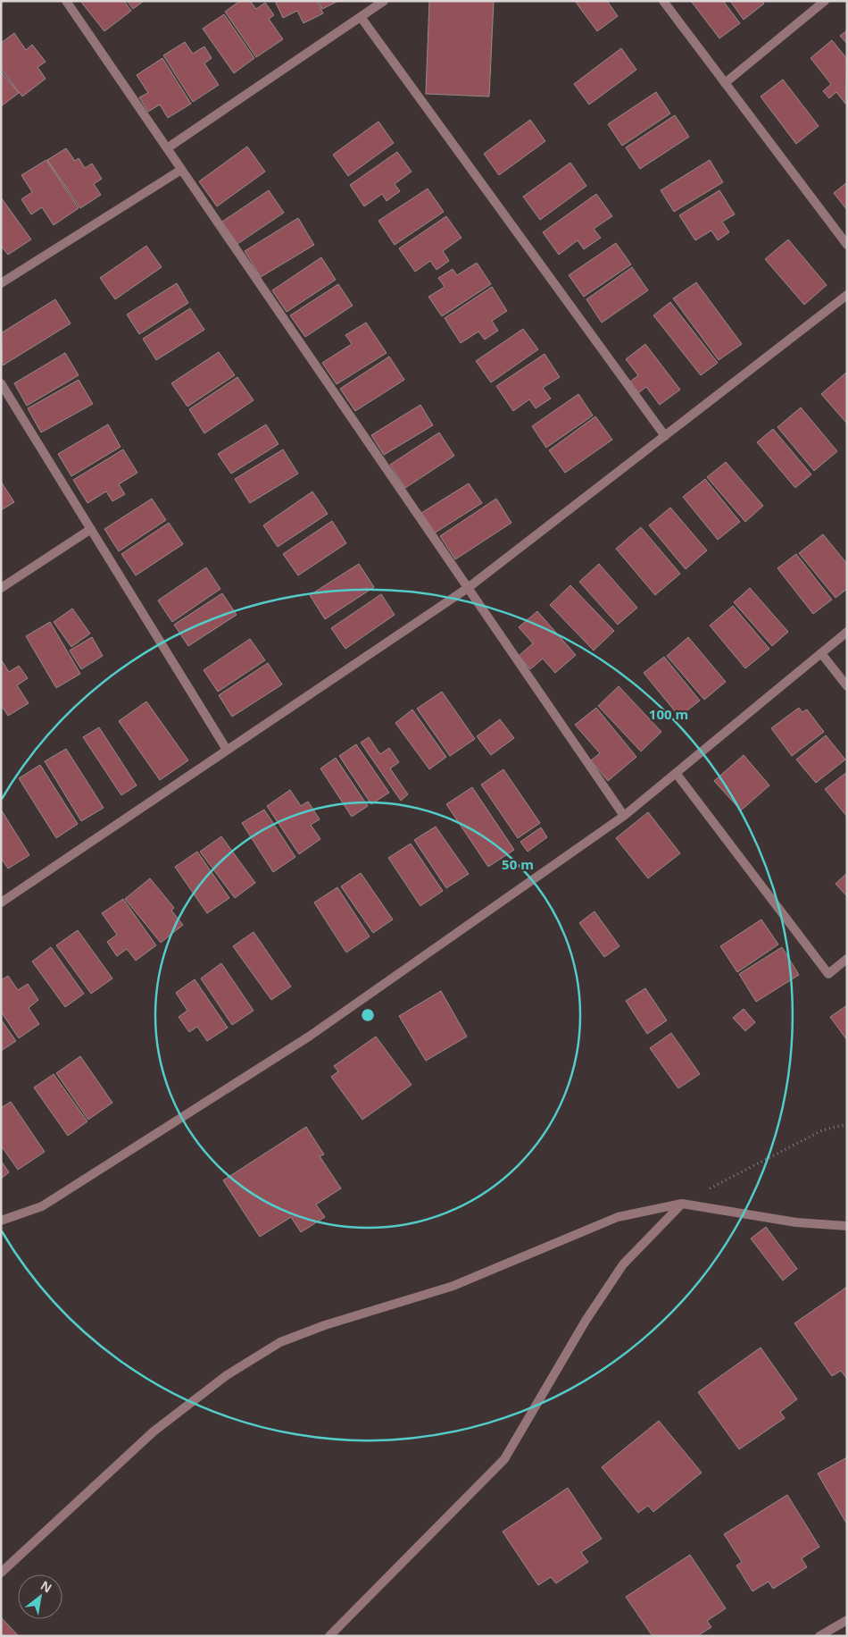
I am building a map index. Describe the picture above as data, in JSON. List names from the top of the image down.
{
  "north": "top right",
  "rings": ["100 m", "50 m"]
}
